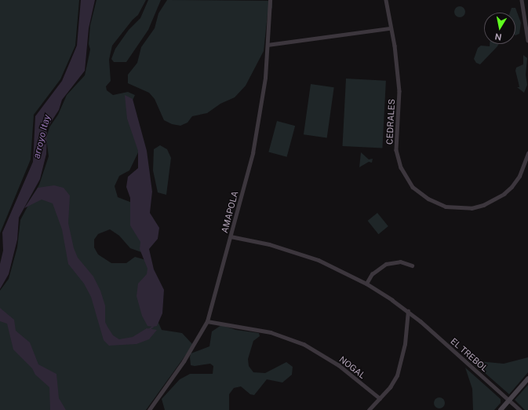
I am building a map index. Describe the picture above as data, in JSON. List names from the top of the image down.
{
  "streets": {
    "street": [
      "CEDRALES",
      "AMAPOLA",
      "EL TREBOL",
      "NOGAL"
    ]
  },
  "crossings": [
    ["AMAPOLA", "EL TREBOL"],
    ["AMAPOLA", "NOGAL"]
  ],
  "water": ["arroyo Itay"],
  "north": "bottom"
}
